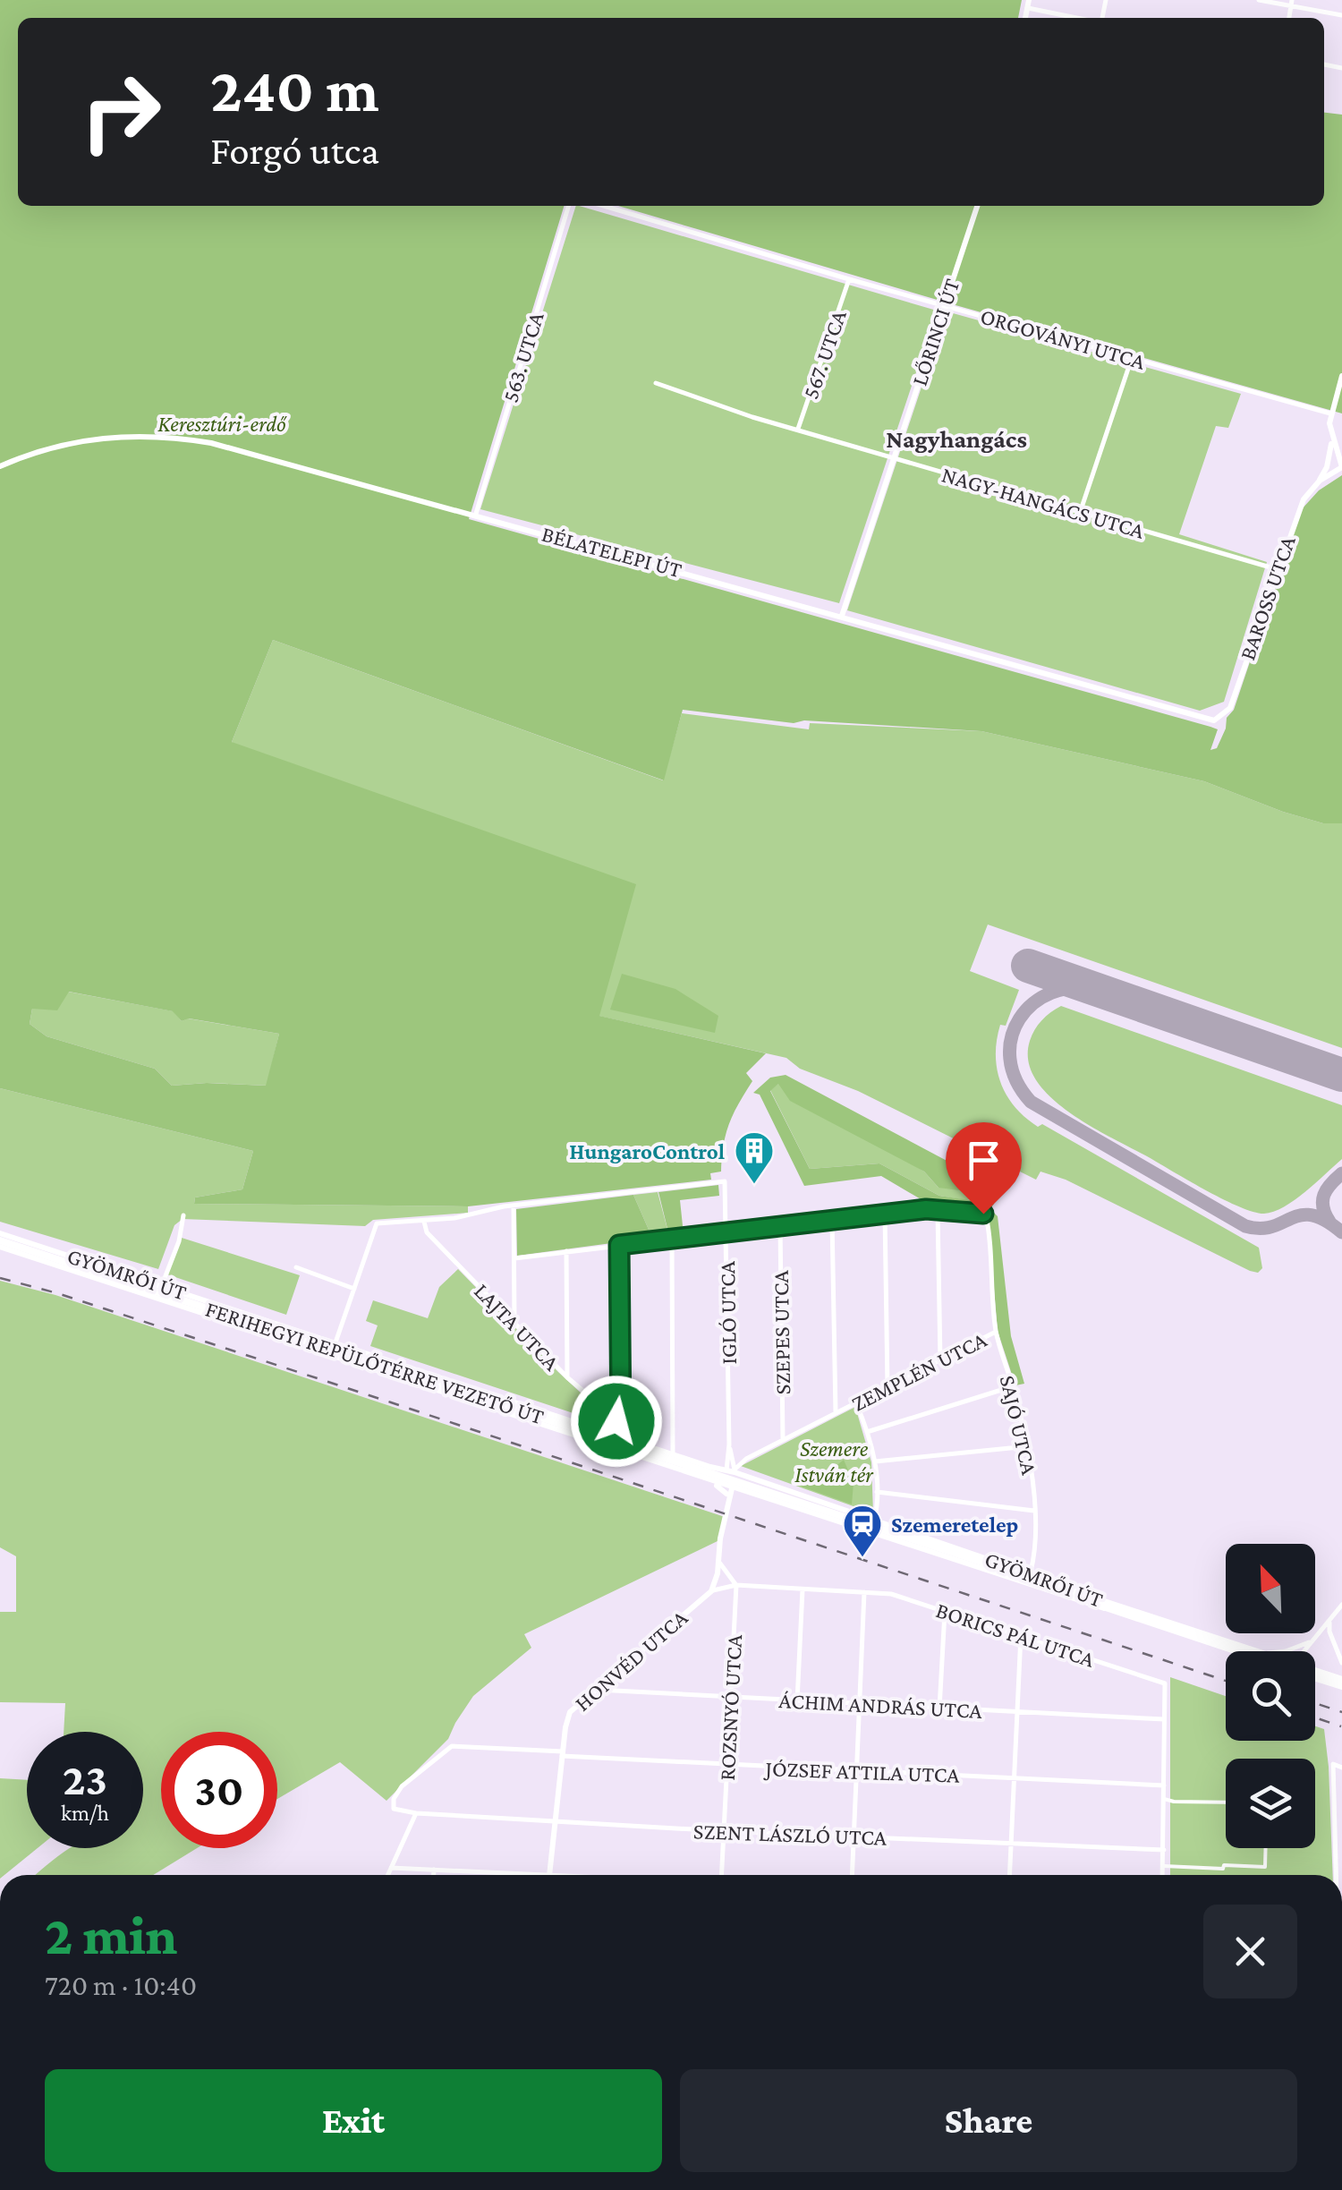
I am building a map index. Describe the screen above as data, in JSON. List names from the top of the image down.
{
  "streets": {
    "main road": ["FERIHEGYI REPÜLŐTÉRRE VEZETŐ ÚT"],
    "street": [
      "LŐRINCI ÚT",
      "ORGOVÁNYI UTCA",
      "567. UTCA",
      "563. UTCA",
      "NAGY-HANGÁCS UTCA",
      "BÉLATELEPI ÚT",
      "BAROSS UTCA",
      "GYÖMRŐI ÚT",
      "IGLÓ UTCA",
      "LAJTA UTCA",
      "SZEPES UTCA",
      "ZEMPLÉN UTCA",
      "SAJÓ UTCA",
      "BORICS PÁL UTCA",
      "HONVÉD UTCA",
      "ÁCHIM ANDRÁS UTCA",
      "ROZSNYÓ UTCA",
      "JÓZSEF ATTILA UTCA",
      "SZENT LÁSZLÓ UTCA"
    ]
  },
  "crossings": [
    ["LŐRINCI ÚT", "ORGOVÁNYI UTCA"],
    ["LŐRINCI ÚT", "NAGY-HANGÁCS UTCA"],
    ["LŐRINCI ÚT", "BÉLATELEPI ÚT"],
    ["ORGOVÁNYI UTCA", "567. UTCA"],
    ["ORGOVÁNYI UTCA", "BAROSS UTCA"],
    ["567. UTCA", "NAGY-HANGÁCS UTCA"],
    ["563. UTCA", "BÉLATELEPI ÚT"],
    ["NAGY-HANGÁCS UTCA", "BAROSS UTCA"],
    ["BÉLATELEPI ÚT", "BAROSS UTCA"],
    ["GYÖMRŐI ÚT", "IGLÓ UTCA"],
    ["GYÖMRŐI ÚT", "FERIHEGYI REPÜLŐTÉRRE VEZETŐ ÚT"],
    ["GYÖMRŐI ÚT", "ZEMPLÉN UTCA"],
    ["GYÖMRŐI ÚT", "SAJÓ UTCA"],
    ["IGLÓ UTCA", "ZEMPLÉN UTCA"],
    ["SZEPES UTCA", "ZEMPLÉN UTCA"],
    ["ZEMPLÉN UTCA", "SAJÓ UTCA"],
    ["BORICS PÁL UTCA", "ÁCHIM ANDRÁS UTCA"],
    ["BORICS PÁL UTCA", "ROZSNYÓ UTCA"],
    ["HONVÉD UTCA", "ÁCHIM ANDRÁS UTCA"],
    ["HONVÉD UTCA", "JÓZSEF ATTILA UTCA"],
    ["HONVÉD UTCA", "SZENT LÁSZLÓ UTCA"],
    ["ÁCHIM ANDRÁS UTCA", "ROZSNYÓ UTCA"],
    ["ROZSNYÓ UTCA", "JÓZSEF ATTILA UTCA"],
    ["ROZSNYÓ UTCA", "SZENT LÁSZLÓ UTCA"],
    ["JÓZSEF ATTILA UTCA", "SZENT LÁSZLÓ UTCA"]
  ],
  "districts": ["Nagyhangács"],
  "parks": ["Keresztúri-erdő", "Szemere István tér"],
  "places": {
    "building": ["HungaroControl"],
    "station": ["Szemeretelep"]
  },
  "north": "top left",
  "page": {
    "turn": ["240 m", "Forgó utca"],
    "speed": "23 km/h",
    "limit": "30",
    "heading": ["2 min", "720 m · 10:40"],
    "buttons": ["Exit", "Share"]
  }
}
